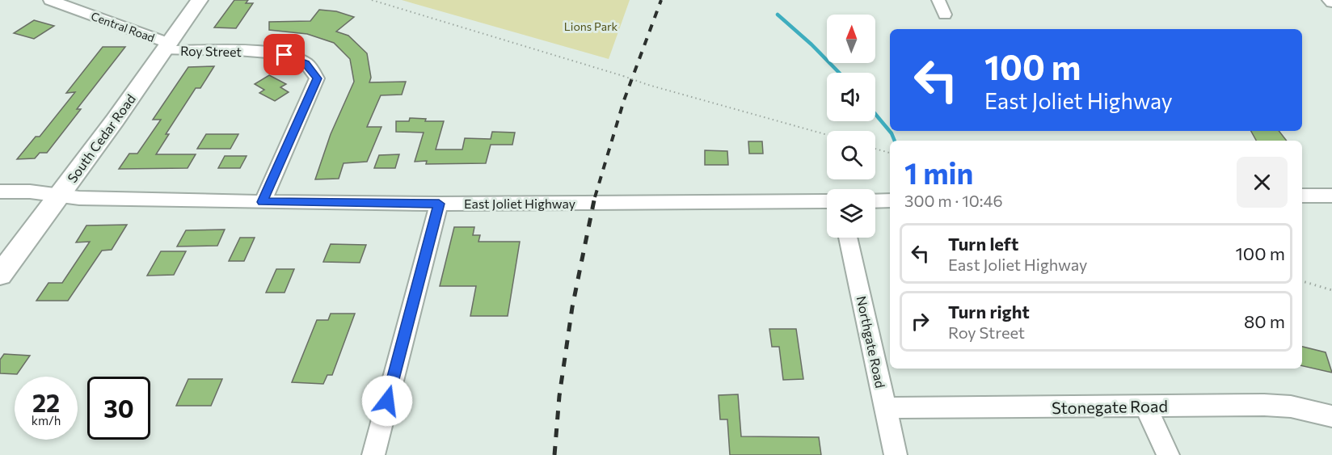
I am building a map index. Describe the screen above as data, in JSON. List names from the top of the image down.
{
  "streets": {
    "main road": ["South Cedar Road"],
    "street": [
      "Central Road",
      "Roy Street",
      "East Joliet Highway",
      "Northgate Road",
      "Stonegate Road"
    ]
  },
  "crossings": [
    ["Central Road", "Roy Street"],
    ["Central Road", "South Cedar Road"],
    ["Roy Street", "South Cedar Road"],
    ["Roy Street", "East Joliet Highway"],
    ["South Cedar Road", "East Joliet Highway"],
    ["Northgate Road", "Stonegate Road"]
  ],
  "parks": ["Lions Park"],
  "north": "top",
  "page": {
    "turn": ["100 m", "East Joliet Highway"],
    "heading": ["1 min", "300 m · 10:46"],
    "list": [
      {
        "name": "Turn left",
        "note": "East Joliet Highway",
        "value": "100 m"
      },
      {
        "name": "Turn right",
        "note": "Roy Street",
        "value": "80 m"
      }
    ],
    "speed": "22 km/h",
    "limit": "30"
  }
}
